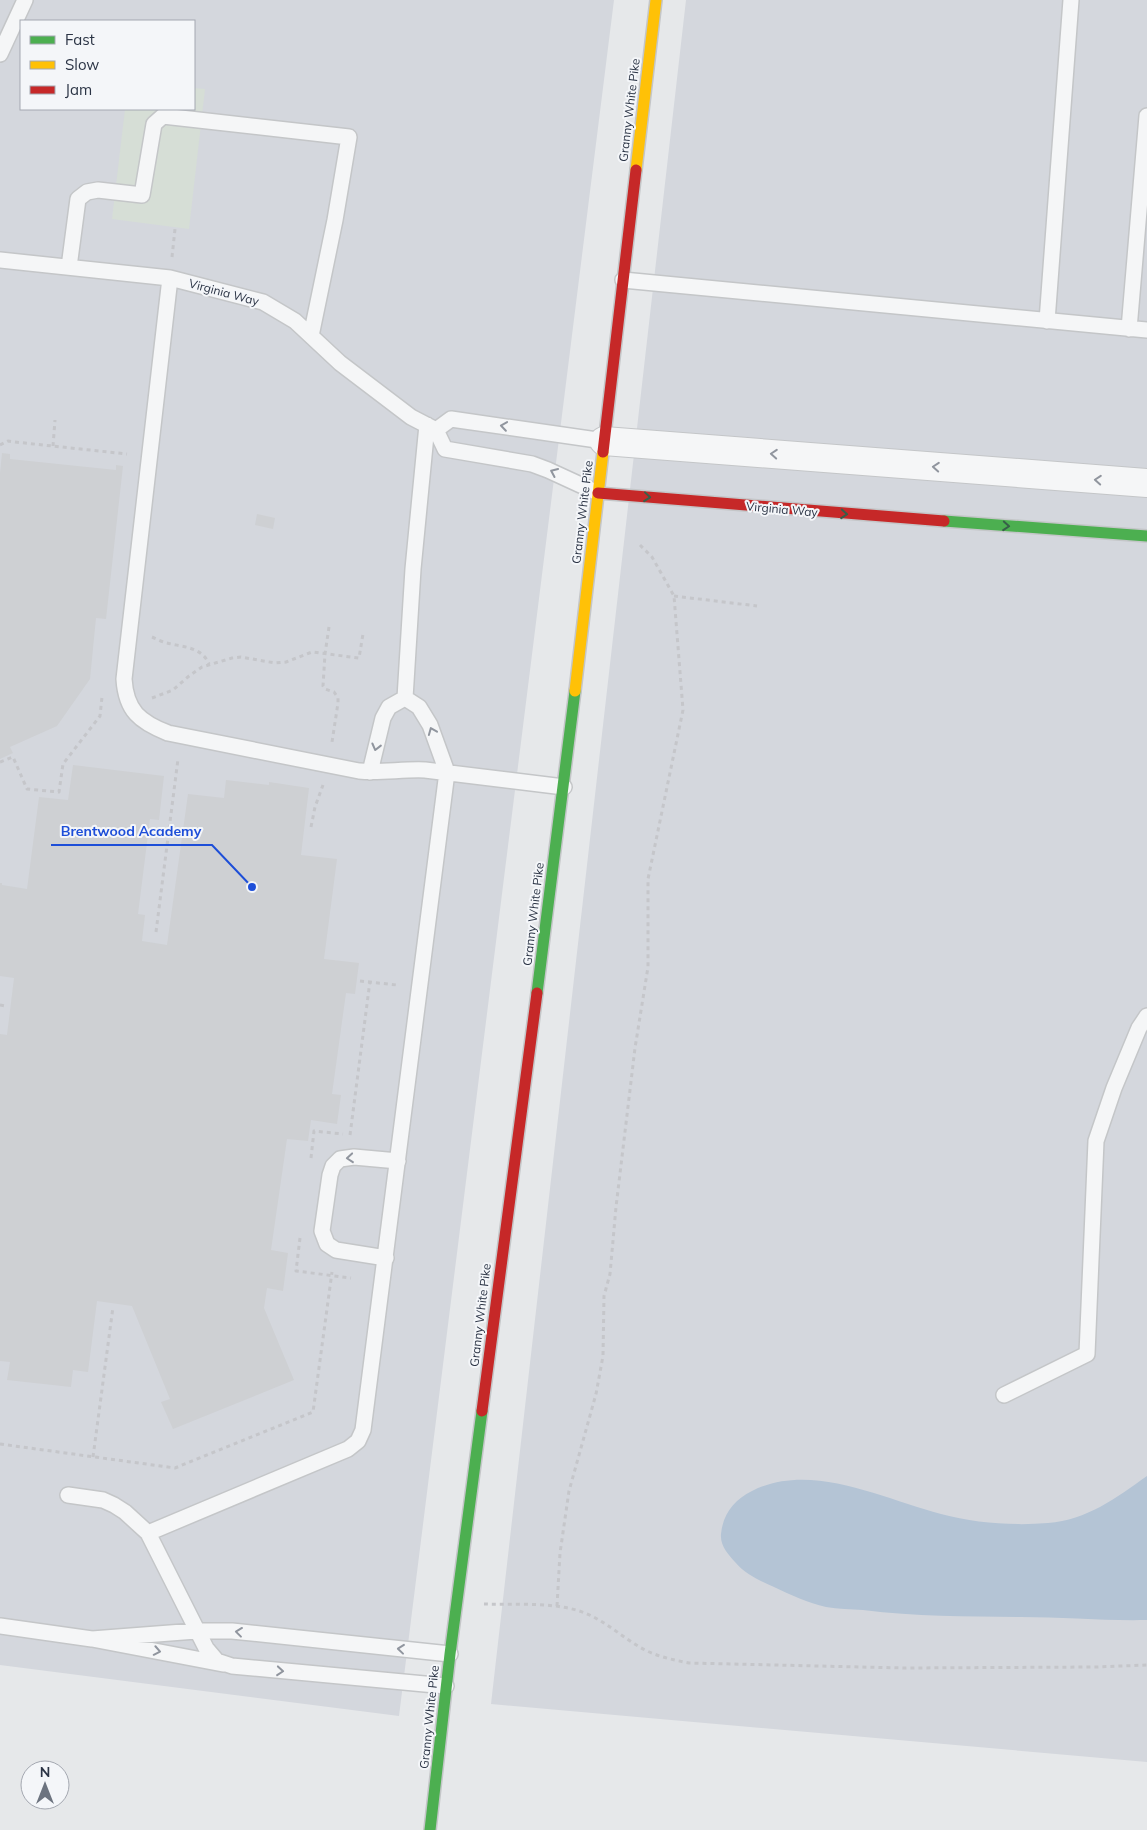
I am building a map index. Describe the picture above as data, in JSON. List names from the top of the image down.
{
  "streets": {
    "main road": ["Granny White Pike", "Virginia Way"]
  },
  "crossings": [
    ["Granny White Pike", "Virginia Way"]
  ],
  "places": ["Brentwood Academy"],
  "legend": ["Fast", "Slow", "Jam"],
  "north": "top"
}
